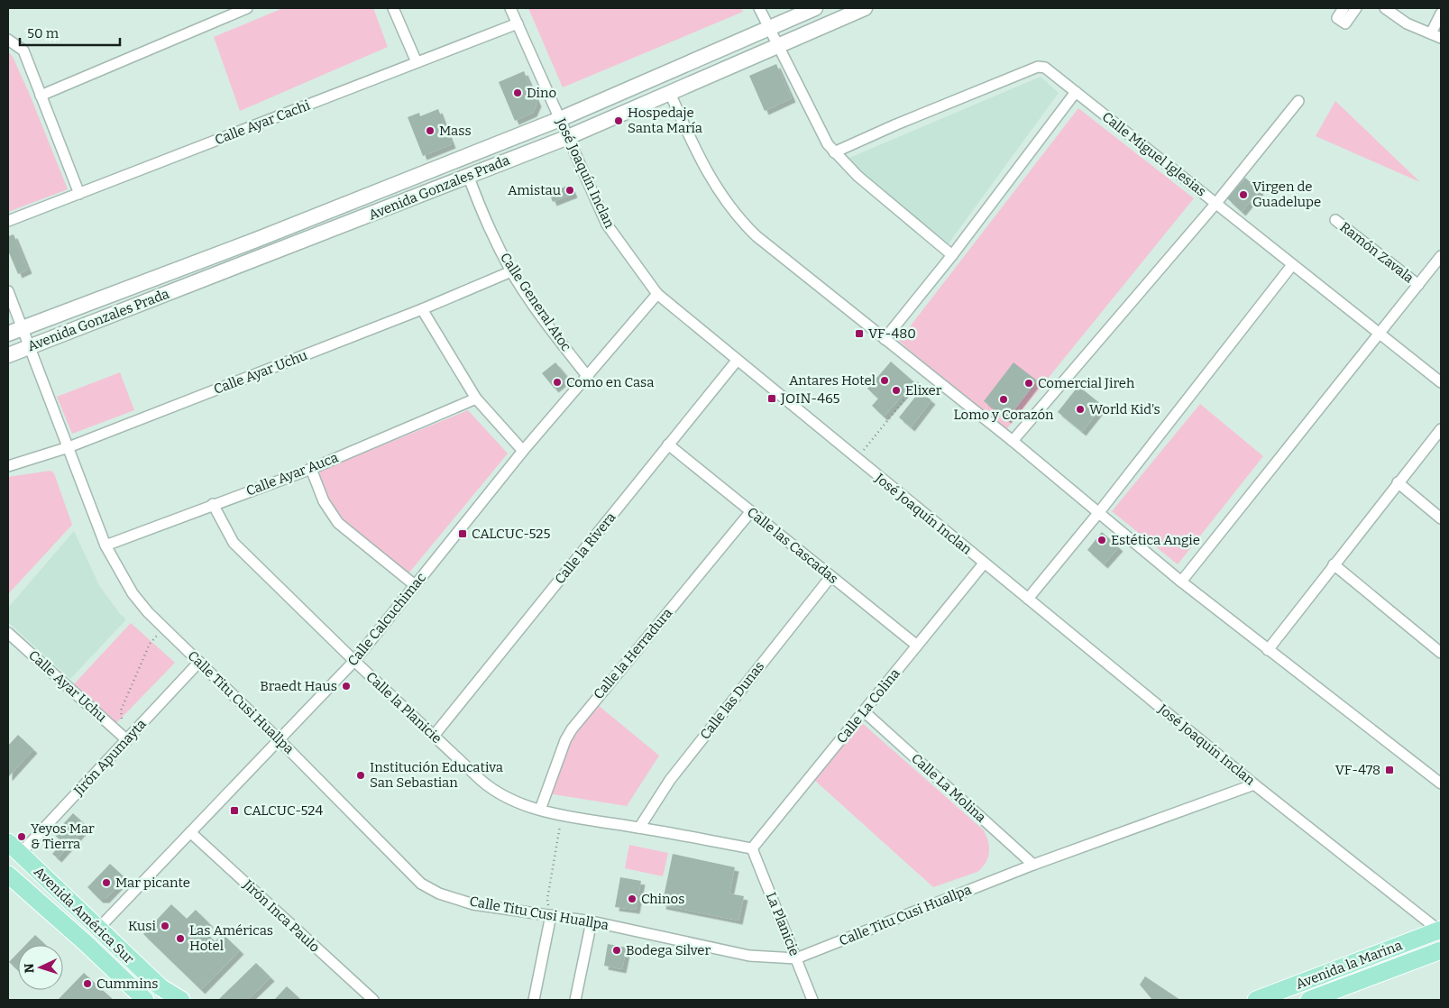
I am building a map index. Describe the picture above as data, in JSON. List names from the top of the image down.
{
  "streets": {
    "main road": ["Avenida América Sur", "Avenida la Marina"],
    "street": [
      "Calle Ayar Cachi",
      "Calle Miguel Iglesias",
      "José Joaquín Inclan",
      "Avenida Gonzales Prada",
      "Ramón Zavala",
      "Calle General Atoc",
      "Calle Ayar Uchu",
      "Calle Ayar Auca",
      "Calle las Cascadas",
      "Calle la Rivera",
      "Calle Calcuchimac",
      "Calle la Herradura",
      "Calle las Dunas",
      "Calle Titu Cusi Huallpa",
      "Calle La Colina",
      "Calle la Planicie",
      "Jirón Apumayta",
      "Calle La Molina",
      "Jirón Inca Paulo",
      "La Planicie"
    ]
  },
  "crossings": [
    ["Calle Ayar Cachi", "José Joaquín Inclan"],
    ["José Joaquín Inclan", "Avenida Gonzales Prada"],
    ["José Joaquín Inclan", "Calle la Rivera"],
    ["José Joaquín Inclan", "Calle Calcuchimac"],
    ["José Joaquín Inclan", "Calle Titu Cusi Huallpa"],
    ["José Joaquín Inclan", "Calle La Colina"],
    ["José Joaquín Inclan", "Avenida la Marina"],
    ["Avenida Gonzales Prada", "Calle General Atoc"],
    ["Avenida Gonzales Prada", "Calle Titu Cusi Huallpa"],
    ["Calle General Atoc", "Calle Ayar Uchu"],
    ["Calle General Atoc", "Calle Calcuchimac"],
    ["Calle Ayar Uchu", "Calle Titu Cusi Huallpa"],
    ["Calle Ayar Uchu", "Jirón Apumayta"],
    ["Calle Ayar Auca", "Calle Titu Cusi Huallpa"],
    ["Calle Ayar Auca", "Calle la Planicie"],
    ["Calle las Cascadas", "Calle la Rivera"],
    ["Calle las Cascadas", "Calle la Herradura"],
    ["Calle las Cascadas", "Calle las Dunas"],
    ["Calle las Cascadas", "Calle La Colina"],
    ["Calle la Rivera", "Calle la Planicie"],
    ["Calle Calcuchimac", "Calle Titu Cusi Huallpa"],
    ["Calle Calcuchimac", "Calle la Planicie"],
    ["Calle Calcuchimac", "Avenida América Sur"],
    ["Calle Calcuchimac", "Jirón Inca Paulo"],
    ["Calle la Herradura", "Calle la Planicie"],
    ["Calle las Dunas", "Calle la Planicie"],
    ["Calle Titu Cusi Huallpa", "Jirón Apumayta"],
    ["Calle Titu Cusi Huallpa", "Calle La Molina"],
    ["Calle Titu Cusi Huallpa", "La Planicie"],
    ["Calle La Colina", "Calle la Planicie"],
    ["Calle La Colina", "Calle La Molina"],
    ["Calle La Colina", "La Planicie"],
    ["Calle la Planicie", "La Planicie"],
    ["Jirón Apumayta", "Avenida América Sur"]
  ],
  "places": {
    "other": [
      "Dino",
      "Hospedaje Santa María",
      "Mass",
      "Amistau",
      "Virgen de Guadelupe",
      "Antares Hotel",
      "Como en Casa",
      "Comercial Jireh",
      "Elixer",
      "Lomo y Corazón",
      "World Kid's",
      "Estética Angie",
      "Braedt Haus",
      "Institución Educativa San Sebastian",
      "Yeyos Mar & Tierra",
      "Mar picante",
      "Chinos",
      "Kusi",
      "Las Américas Hotel",
      "Bodega Silver",
      "Cummins"
    ],
    "transit": [
      "VF-480",
      "JOIN-465",
      "CALCUC-525",
      "VF-478",
      "CALCUC-524"
    ]
  },
  "scale_bar": "50 m",
  "north": "left"
}
